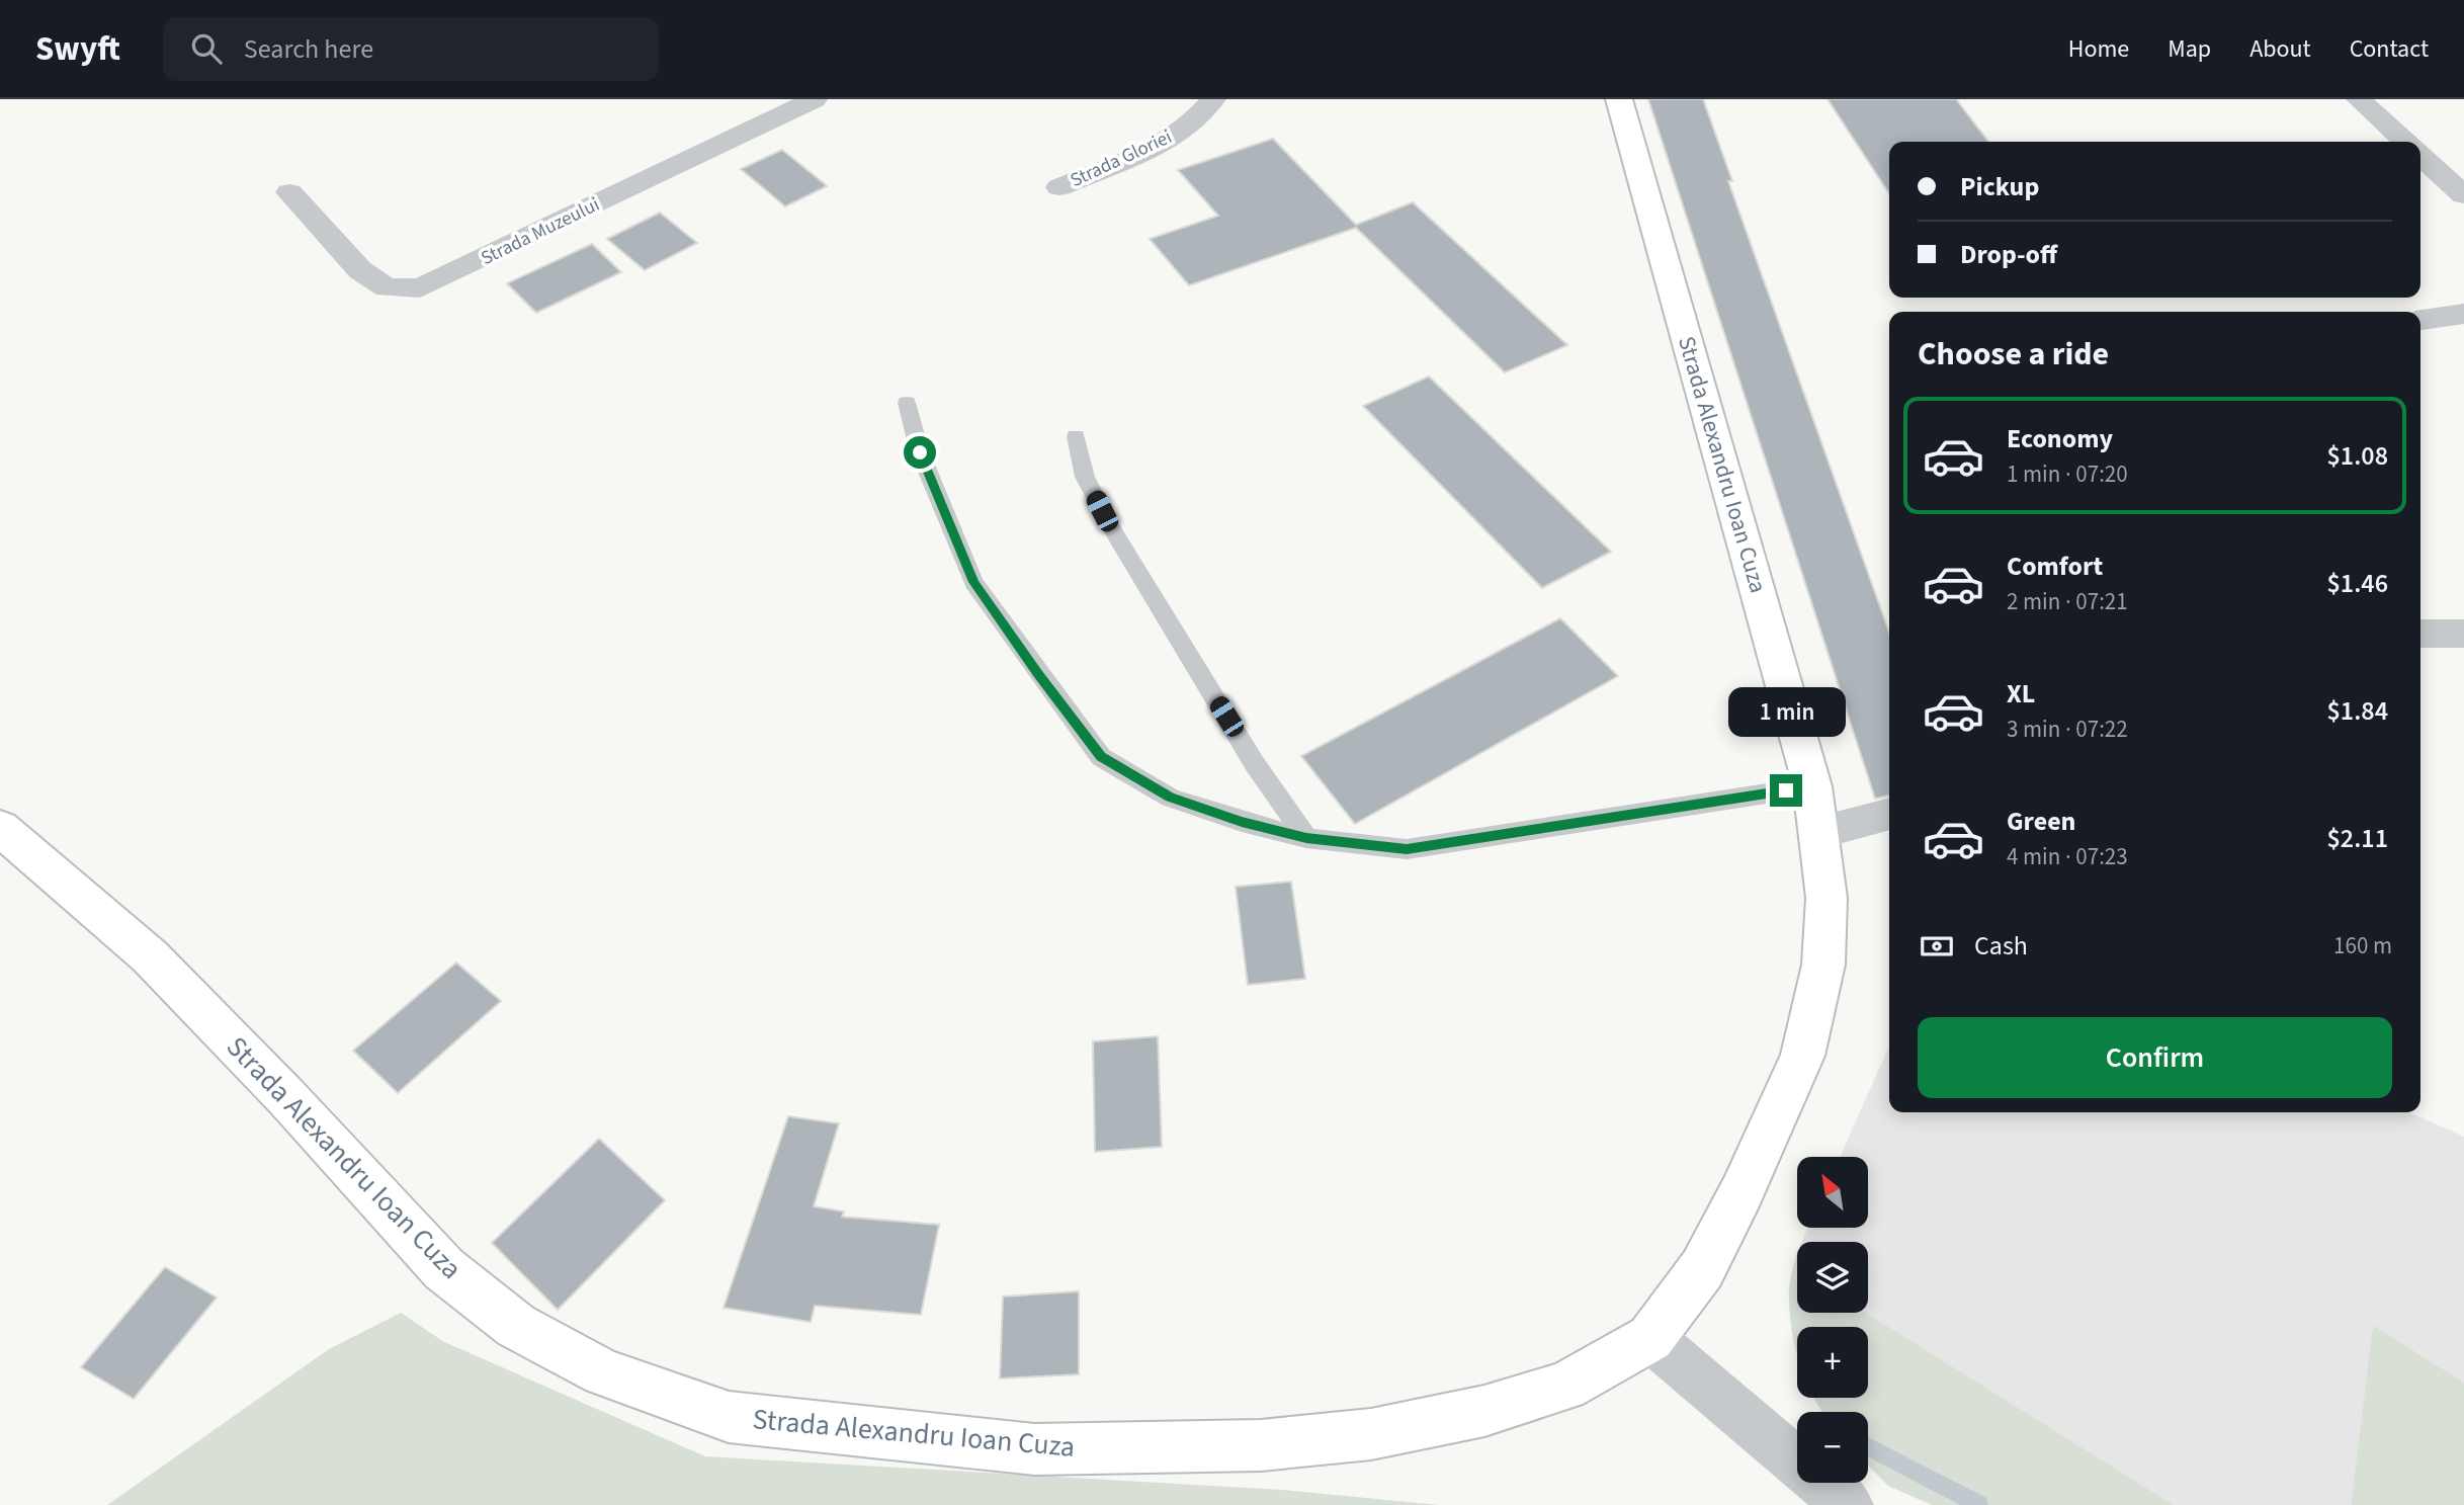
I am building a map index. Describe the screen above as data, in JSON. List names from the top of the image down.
{
  "streets": {
    "main road": ["Strada Alexandru Ioan Cuza"],
    "street": ["Strada Gloriei", "Strada Muzeului"]
  },
  "north": "top left",
  "page": {
    "header": "Swyft",
    "search": "Search here",
    "nav": [
      "Home",
      "Map",
      "About",
      "Contact"
    ],
    "banner": ["Pickup", "Drop-off"],
    "heading": "Choose a ride",
    "list": [
      {
        "name": "Economy",
        "note": "1 min · 07:20",
        "value": "$1.08"
      },
      {
        "name": "Comfort",
        "note": "2 min · 07:21",
        "value": "$1.46"
      },
      {
        "name": "XL",
        "note": "3 min · 07:22",
        "value": "$1.84"
      },
      {
        "name": "Green",
        "note": "4 min · 07:23",
        "value": "$2.11"
      }
    ],
    "bubble": "1 min",
    "pay": ["Cash", "160 m"],
    "buttons": "Confirm",
    "map_buttons": ["+", "−"]
  }
}
